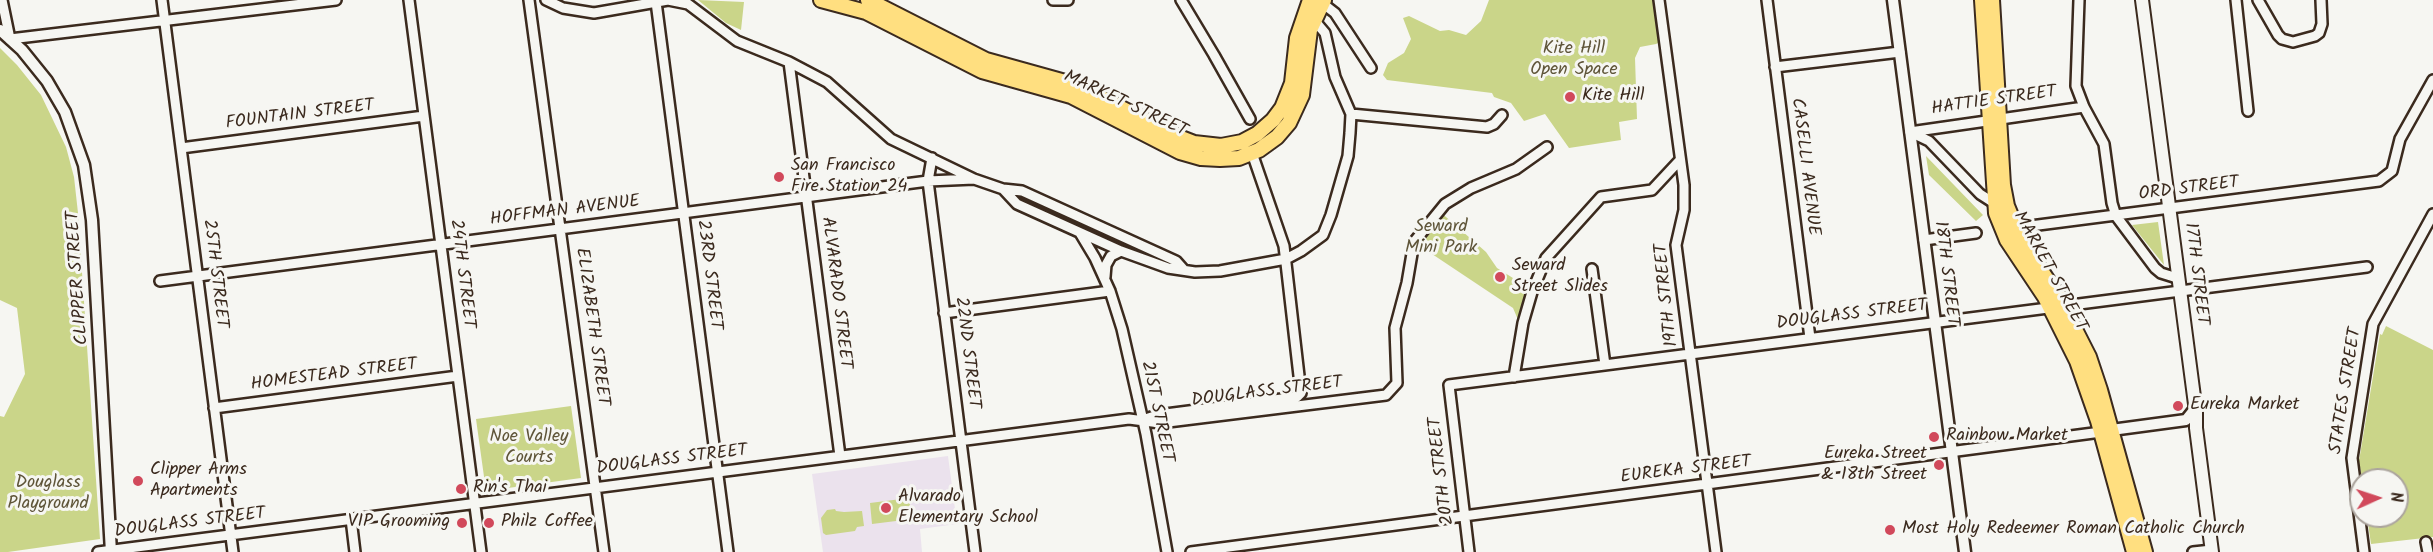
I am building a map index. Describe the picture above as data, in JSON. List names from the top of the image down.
{
  "streets": {
    "main road": ["MARKET STREET", "17TH STREET"],
    "street": [
      "HATTIE STREET",
      "FOUNTAIN STREET",
      "CASELLI AVENUE",
      "ORD STREET",
      "HOFFMAN AVENUE",
      "25TH STREET",
      "24TH STREET",
      "18TH STREET",
      "23RD STREET",
      "CLIPPER STREET",
      "ALVARADO STREET",
      "19TH STREET",
      "DOUGLASS STREET",
      "ELIZABETH STREET",
      "22ND STREET",
      "HOMESTEAD STREET",
      "STATES STREET",
      "21ST STREET",
      "20TH STREET",
      "EUREKA STREET"
    ]
  },
  "crossings": [
    ["HATTIE STREET", "MARKET STREET"],
    ["HATTIE STREET", "18TH STREET"],
    ["MARKET STREET", "ORD STREET"],
    ["MARKET STREET", "DOUGLASS STREET"],
    ["MARKET STREET", "EUREKA STREET"],
    ["FOUNTAIN STREET", "25TH STREET"],
    ["FOUNTAIN STREET", "24TH STREET"],
    ["CASELLI AVENUE", "DOUGLASS STREET"],
    ["ORD STREET", "17TH STREET"],
    ["HOFFMAN AVENUE", "25TH STREET"],
    ["HOFFMAN AVENUE", "24TH STREET"],
    ["HOFFMAN AVENUE", "23RD STREET"],
    ["HOFFMAN AVENUE", "ALVARADO STREET"],
    ["HOFFMAN AVENUE", "ELIZABETH STREET"],
    ["HOFFMAN AVENUE", "22ND STREET"],
    ["25TH STREET", "DOUGLASS STREET"],
    ["25TH STREET", "HOMESTEAD STREET"],
    ["24TH STREET", "DOUGLASS STREET"],
    ["24TH STREET", "HOMESTEAD STREET"],
    ["18TH STREET", "DOUGLASS STREET"],
    ["18TH STREET", "EUREKA STREET"],
    ["17TH STREET", "DOUGLASS STREET"],
    ["17TH STREET", "EUREKA STREET"],
    ["23RD STREET", "DOUGLASS STREET"],
    ["CLIPPER STREET", "DOUGLASS STREET"],
    ["ALVARADO STREET", "DOUGLASS STREET"],
    ["19TH STREET", "DOUGLASS STREET"],
    ["19TH STREET", "EUREKA STREET"],
    ["DOUGLASS STREET", "ELIZABETH STREET"],
    ["DOUGLASS STREET", "22ND STREET"],
    ["DOUGLASS STREET", "21ST STREET"],
    ["DOUGLASS STREET", "20TH STREET"],
    ["20TH STREET", "EUREKA STREET"]
  ],
  "parks": [
    "Kite Hill Open Space",
    "Seward Mini Park",
    "Noe Valley Courts",
    "Douglass Playground"
  ],
  "places": [
    "Kite Hill",
    "San Francisco Fire Station 24",
    "Seward Street Slides",
    "Eureka Market",
    "Rainbow Market",
    "Eureka Street & 18th Street",
    "Clipper Arms Apartments",
    "Rin's Thai",
    "Alvarado Elementary School",
    "VIP Grooming",
    "Philz Coffee",
    "Most Holy Redeemer Roman Catholic Church"
  ],
  "north": "right"
}
